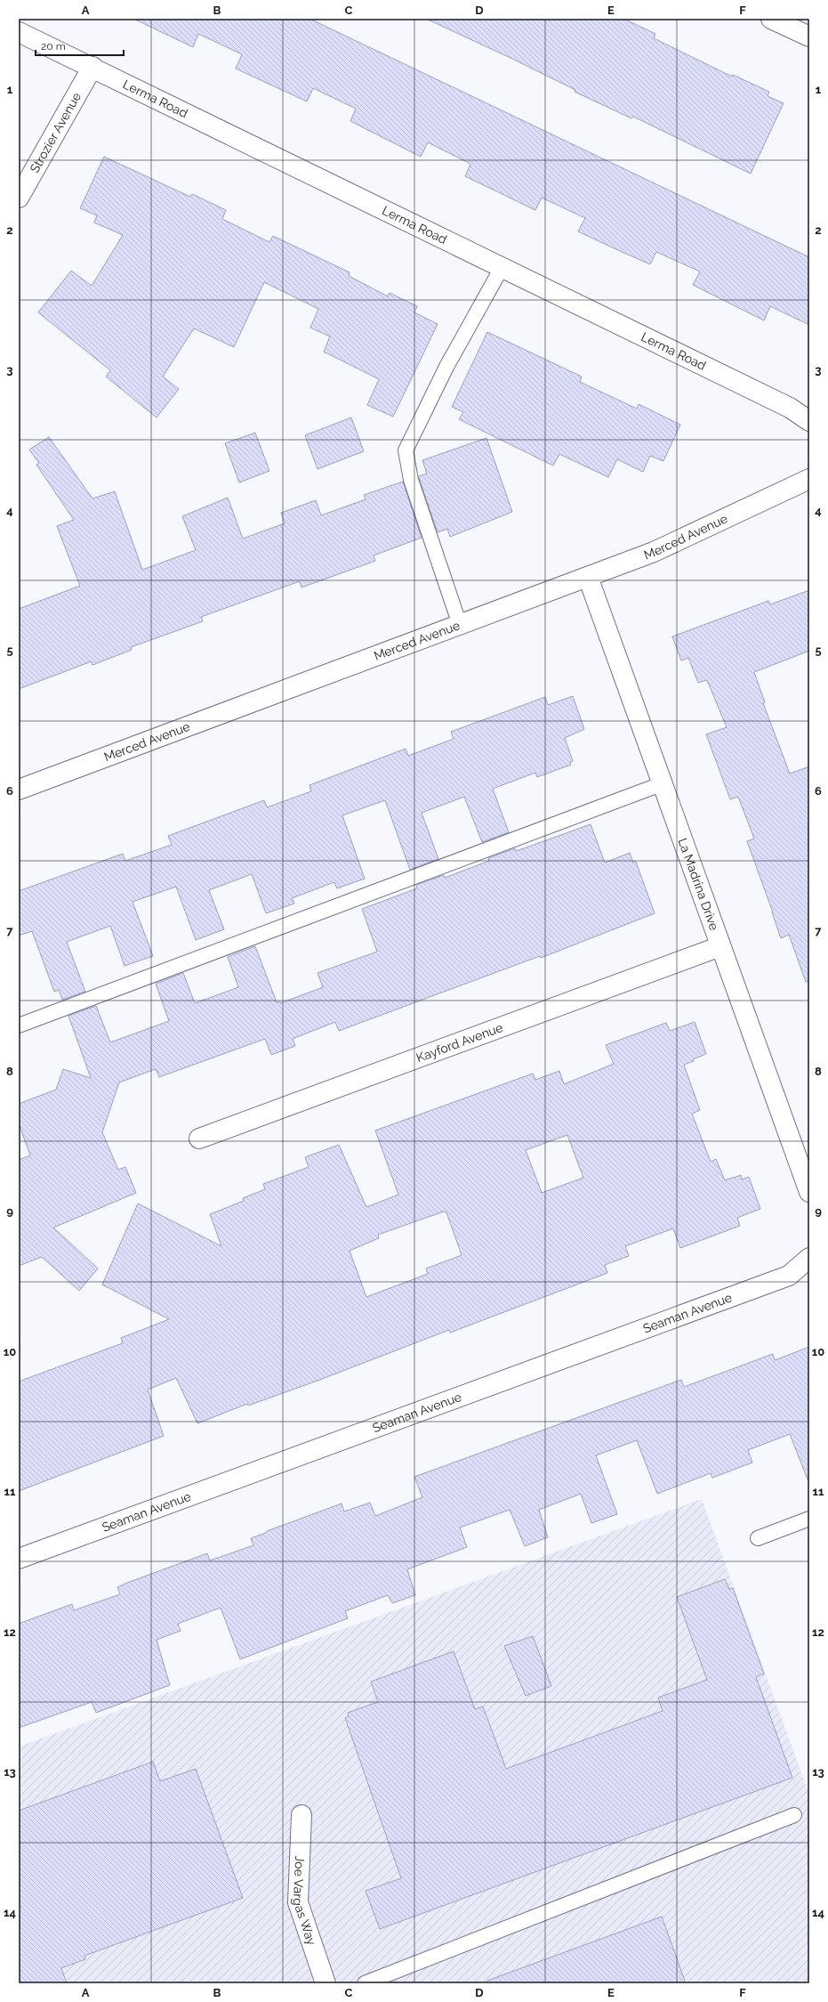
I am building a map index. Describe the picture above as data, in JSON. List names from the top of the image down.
{
  "streets": {
    "street": [
      "Lerma Road",
      "Strozier Avenue",
      "Merced Avenue",
      "La Madrina Drive",
      "Kayford Avenue",
      "Seaman Avenue",
      "Joe Vargas Way"
    ]
  },
  "crossings": [
    ["Lerma Road", "Strozier Avenue"],
    ["Merced Avenue", "La Madrina Drive"],
    ["La Madrina Drive", "Kayford Avenue"]
  ],
  "scale_bar": "20 m",
  "grid": {
    "columns": [
      "A",
      "B",
      "C",
      "D",
      "E",
      "F"
    ],
    "rows": [
      "1",
      "2",
      "3",
      "4",
      "5",
      "6",
      "7",
      "8",
      "9",
      "10",
      "11",
      "12",
      "13",
      "14"
    ]
  }
}
